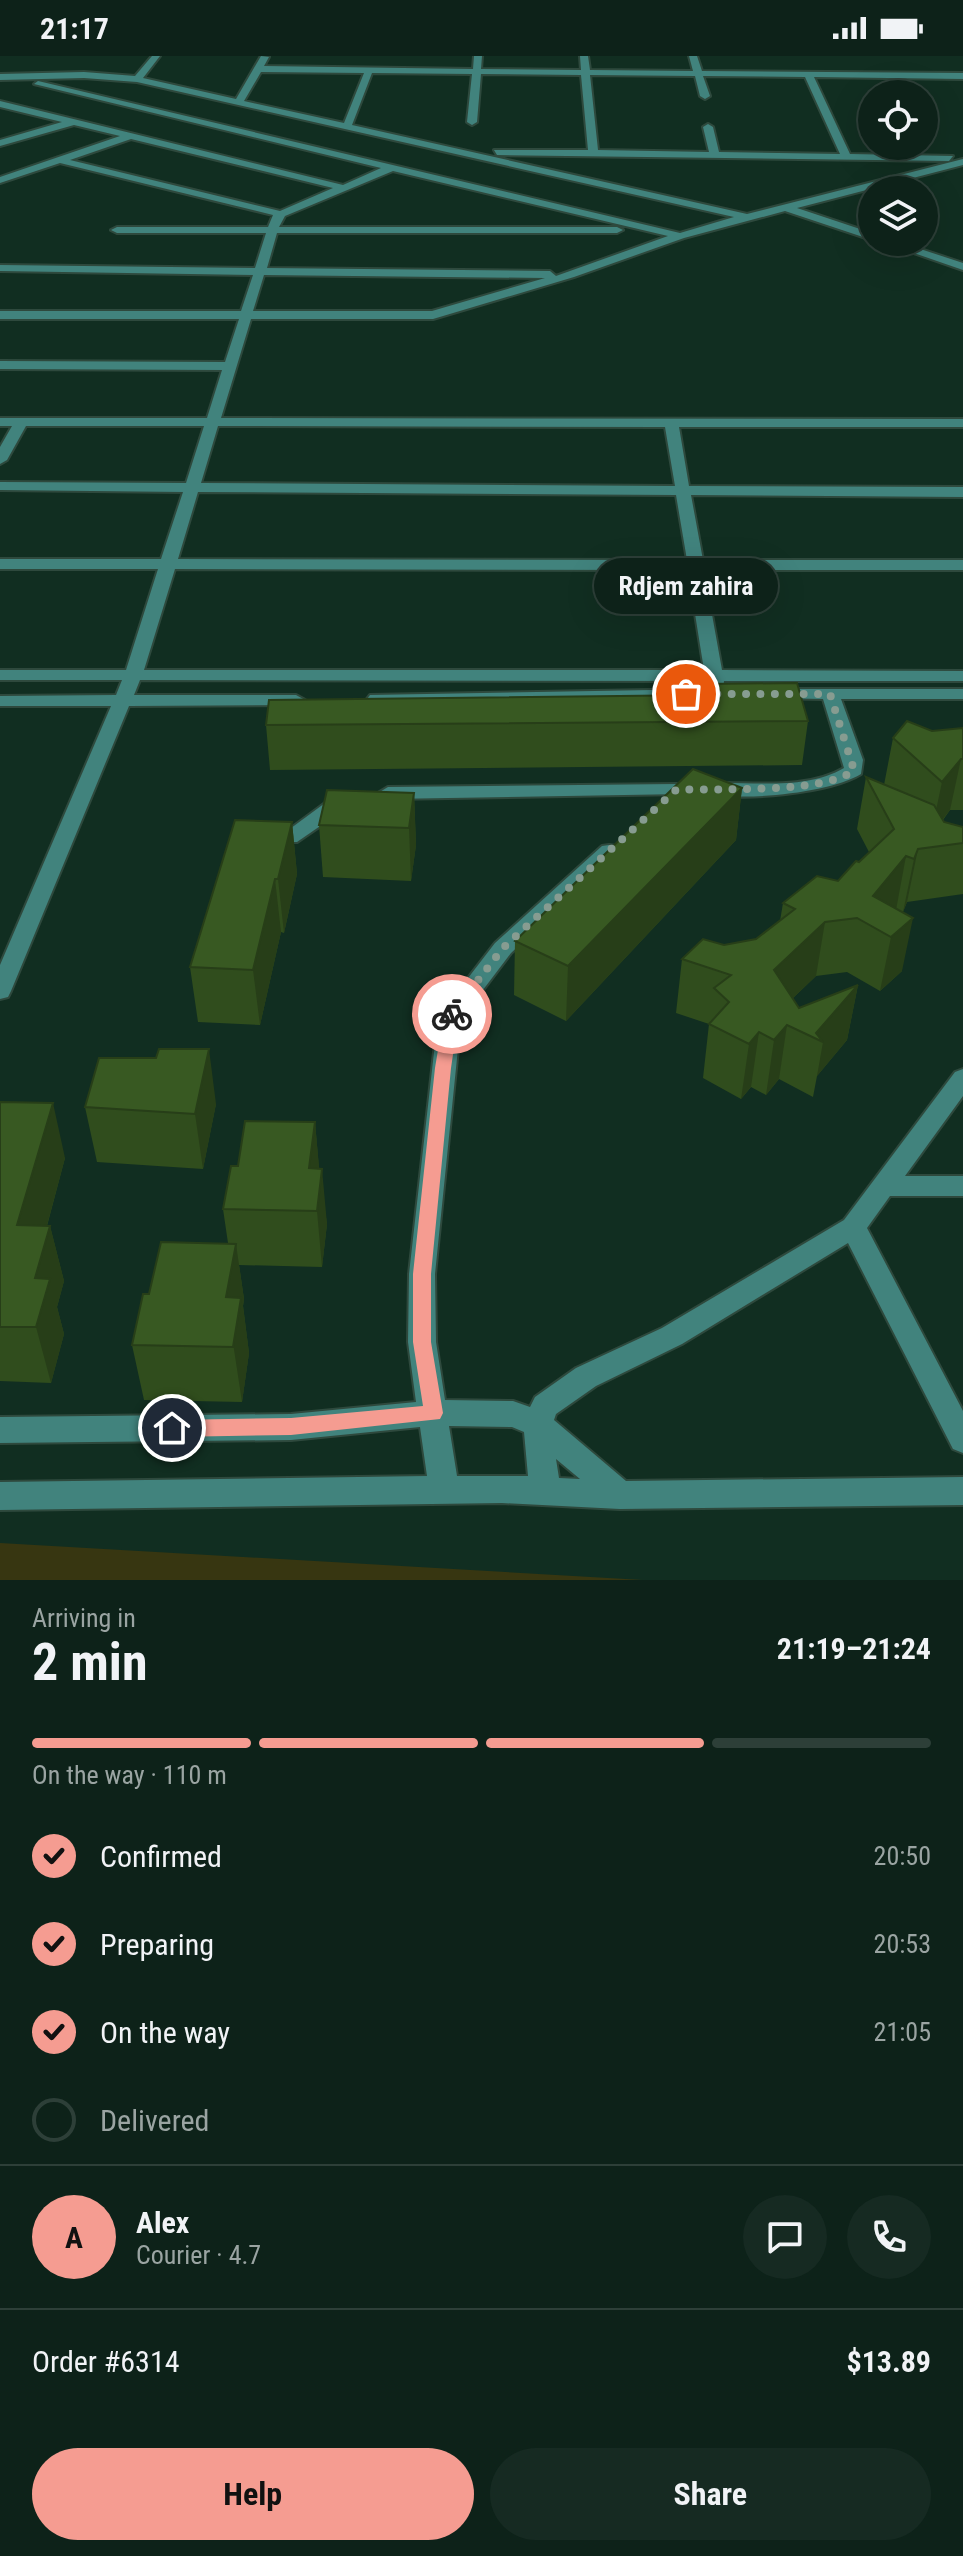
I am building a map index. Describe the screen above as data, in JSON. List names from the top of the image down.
{
  "places": ["Rdjem zahira"],
  "page": {
    "status": "21:17",
    "bubble": "Rdjem zahira",
    "heading": ["2 min", "Arriving in", "21:19–21:24"],
    "panel": [
      "Alex",
      "Courier · 4.7",
      "Order #6314",
      "$13.89"
    ],
    "bar": "On the way · 110 m",
    "list": [
      ["Confirmed", "20:50"],
      ["Preparing", "20:53"],
      ["On the way", "21:05"],
      "Delivered"
    ],
    "round": "A",
    "buttons": ["Help", "Share"]
  }
}
